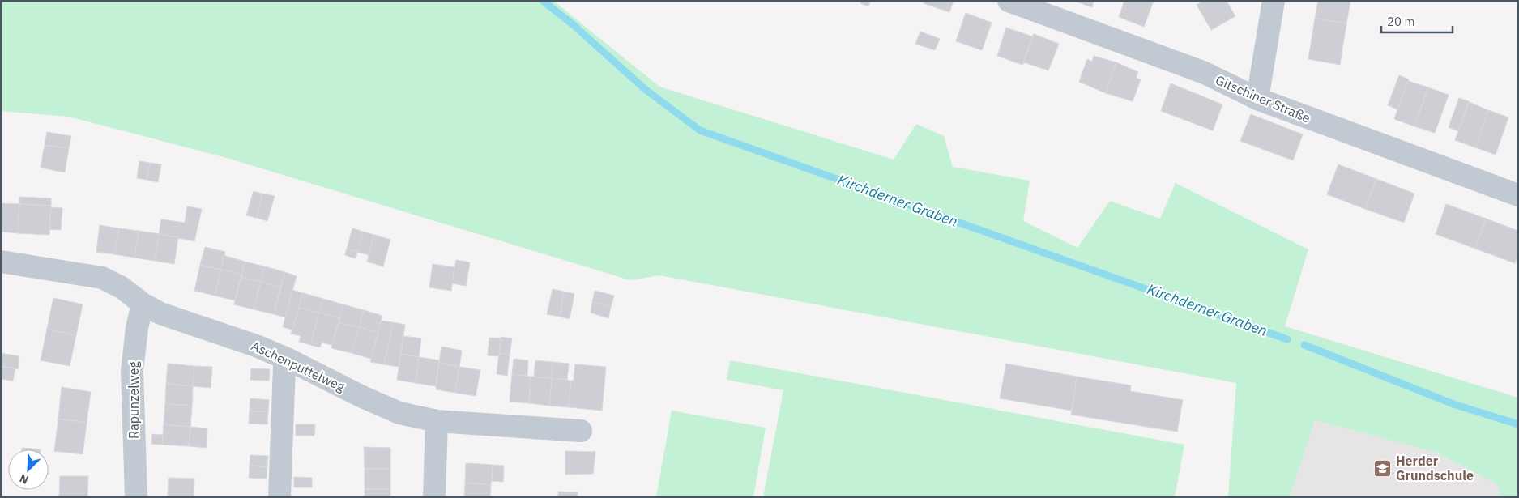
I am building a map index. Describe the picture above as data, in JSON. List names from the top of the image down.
{
  "streets": {
    "street": ["Gitschiner Straße", "Aschenputtelweg", "Rapunzelweg"]
  },
  "crossings": [
    ["Aschenputtelweg", "Rapunzelweg"]
  ],
  "water": ["Kirchderner Graben"],
  "places": {
    "school or university": ["Herder Grundschule"]
  },
  "scale_bar": "20 m",
  "north": "bottom left"
}
